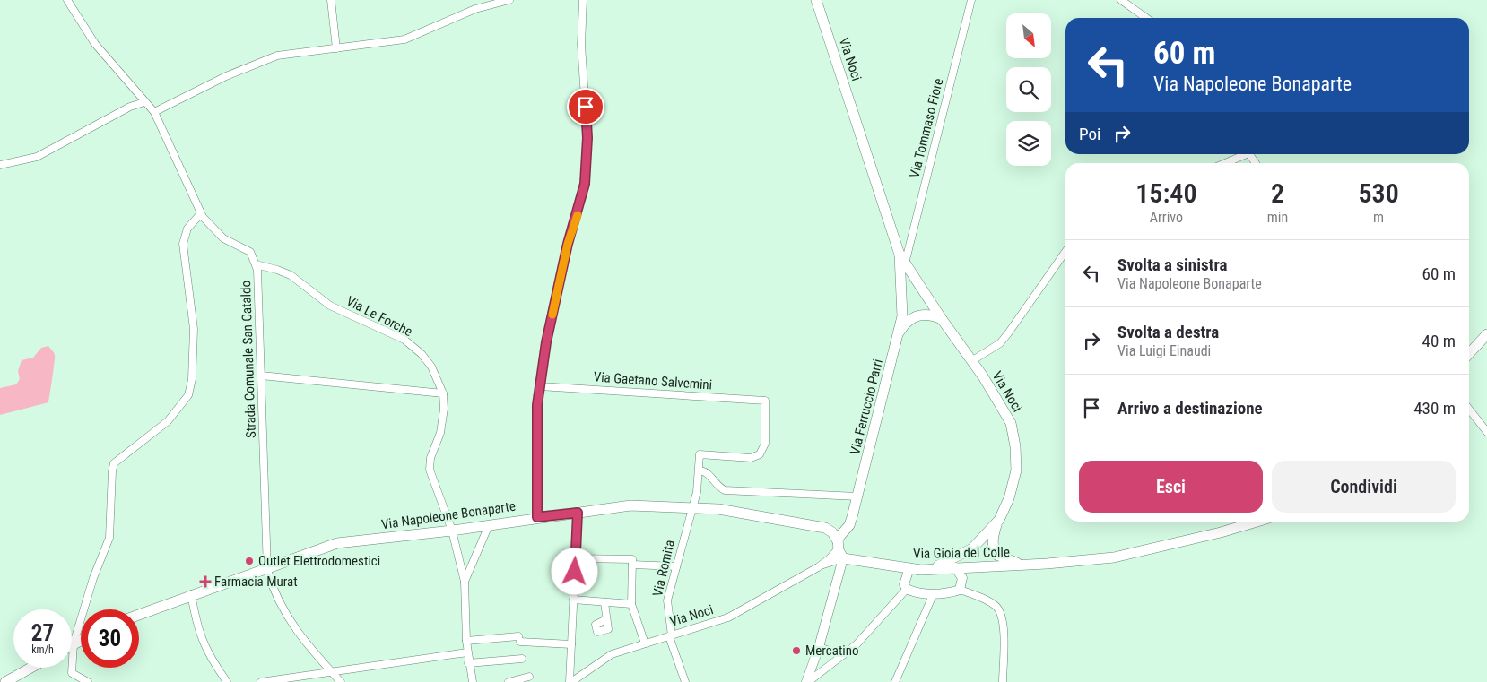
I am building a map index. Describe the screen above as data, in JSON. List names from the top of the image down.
{
  "streets": {
    "main road": [
      "Via Noci",
      "Via Ferruccio Parri",
      "Via Napoleone Bonaparte",
      "Via Gioia del Colle"
    ],
    "street": [
      "Via Tommaso Fiore",
      "Via Le Forche",
      "Strada Comunale San Cataldo",
      "Via Gaetano Salvemini",
      "Via Romita"
    ]
  },
  "crossings": [
    ["Via Noci", "Via Tommaso Fiore"],
    ["Via Noci", "Via Ferruccio Parri"],
    ["Via Noci", "Via Gioia del Colle"],
    ["Via Noci", "Via Romita"],
    ["Via Tommaso Fiore", "Via Ferruccio Parri"],
    ["Via Le Forche", "Strada Comunale San Cataldo"],
    ["Via Le Forche", "Via Napoleone Bonaparte"],
    ["Strada Comunale San Cataldo", "Via Napoleone Bonaparte"],
    ["Via Gaetano Salvemini", "Via Romita"],
    ["Via Ferruccio Parri", "Via Napoleone Bonaparte"],
    ["Via Napoleone Bonaparte", "Via Romita"]
  ],
  "places": {
    "other": ["Outlet Elettrodomestici", "Mercatino"],
    "health": ["Farmacia Murat"]
  },
  "north": "bottom right",
  "page": {
    "turn": ["60 m", "Via Napoleone Bonaparte"],
    "then": "Poi",
    "eta": [
      "15:40",
      "Arrivo",
      "2",
      "min",
      "530",
      "m"
    ],
    "list": [
      {
        "name": "Svolta a sinistra",
        "note": "Via Napoleone Bonaparte",
        "value": "60 m"
      },
      {
        "name": "Svolta a destra",
        "note": "Via Luigi Einaudi",
        "value": "40 m"
      },
      {
        "name": "Arrivo a destinazione",
        "value": "430 m"
      }
    ],
    "buttons": ["Esci", "Condividi"],
    "speed": "27 km/h",
    "limit": "30"
  }
}
